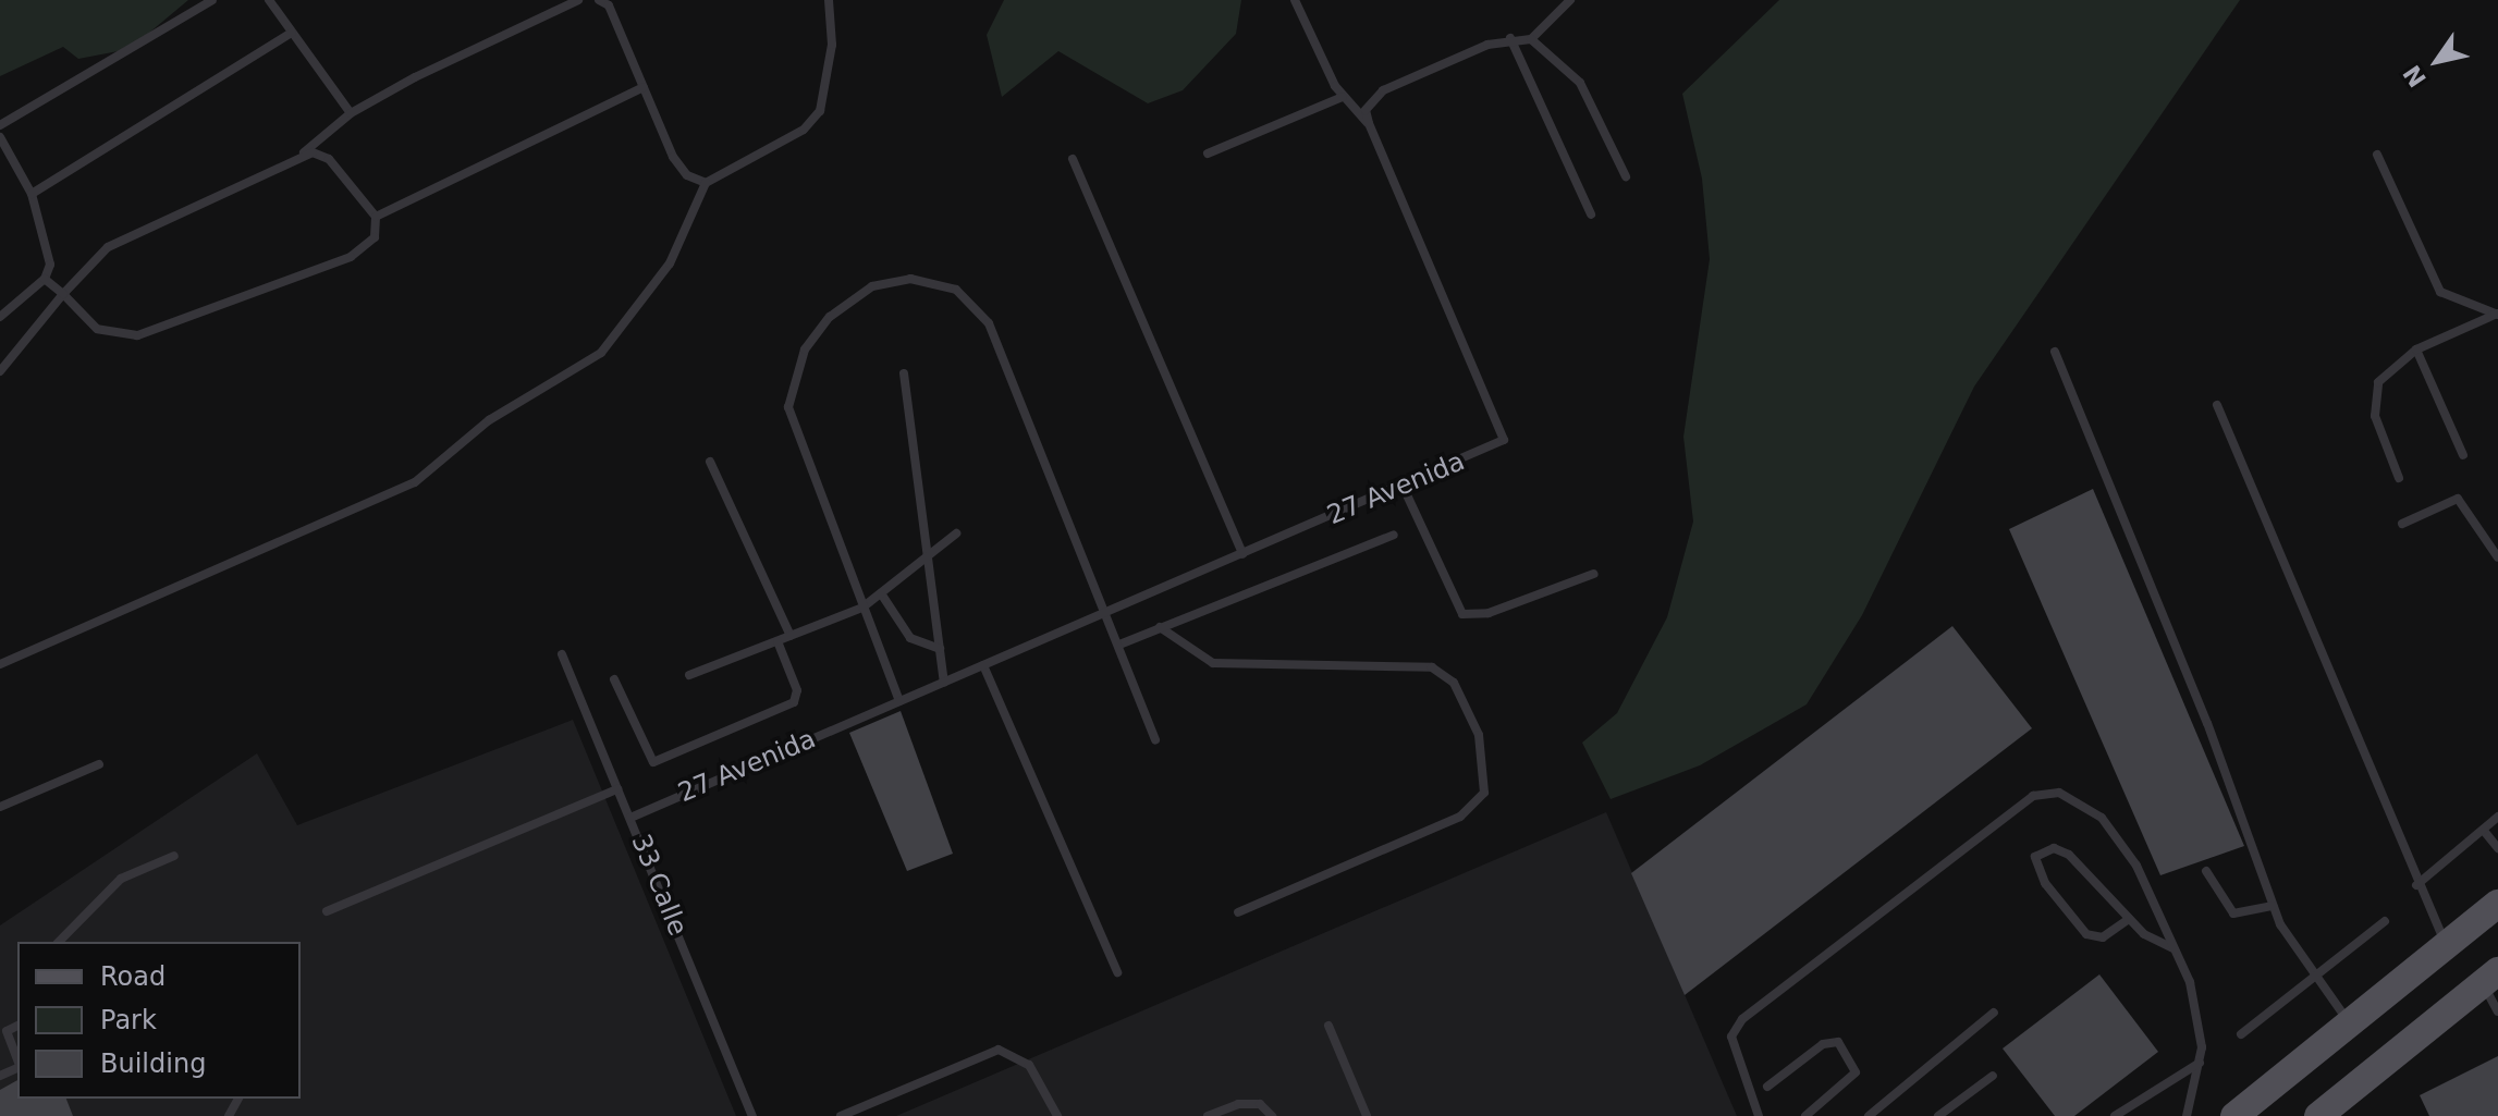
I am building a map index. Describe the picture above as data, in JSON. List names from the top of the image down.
{
  "streets": {
    "lane": ["27 Avenida", "33 Calle"]
  },
  "crossings": [
    ["27 Avenida", "33 Calle"]
  ],
  "legend": ["Road", "Park", "Building"],
  "north": "bottom left"
}
